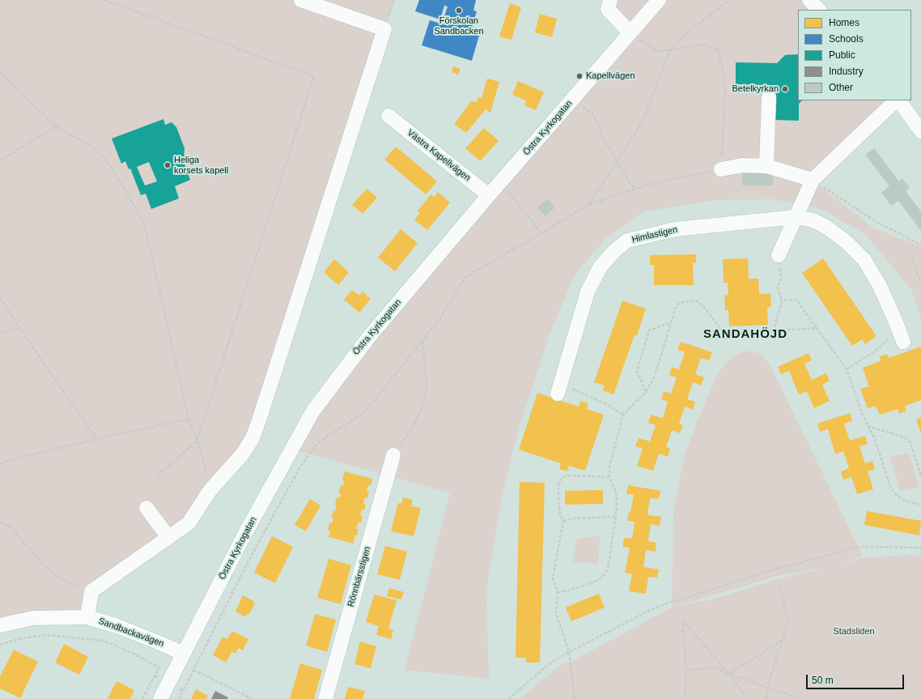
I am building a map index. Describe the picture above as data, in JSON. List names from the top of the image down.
{
  "streets": {
    "street": [
      "Östra Kyrkogatan",
      "Västra Kapellvägen",
      "Himlastigen",
      "Rönnbärsstigen",
      "Sandbackavägen"
    ]
  },
  "crossings": [
    ["Östra Kyrkogatan", "Västra Kapellvägen"],
    ["Östra Kyrkogatan", "Sandbackavägen"]
  ],
  "districts": ["SANDAHÖJD"],
  "parks": ["Stadsliden"],
  "places": [
    "Förskolan Sandbacken",
    "Kapellvägen",
    "Betelkyrkan",
    "Heliga korsets kapell"
  ],
  "legend": [
    "Homes",
    "Schools",
    "Public",
    "Industry",
    "Other"
  ],
  "scale_bar": "50 m"
}
